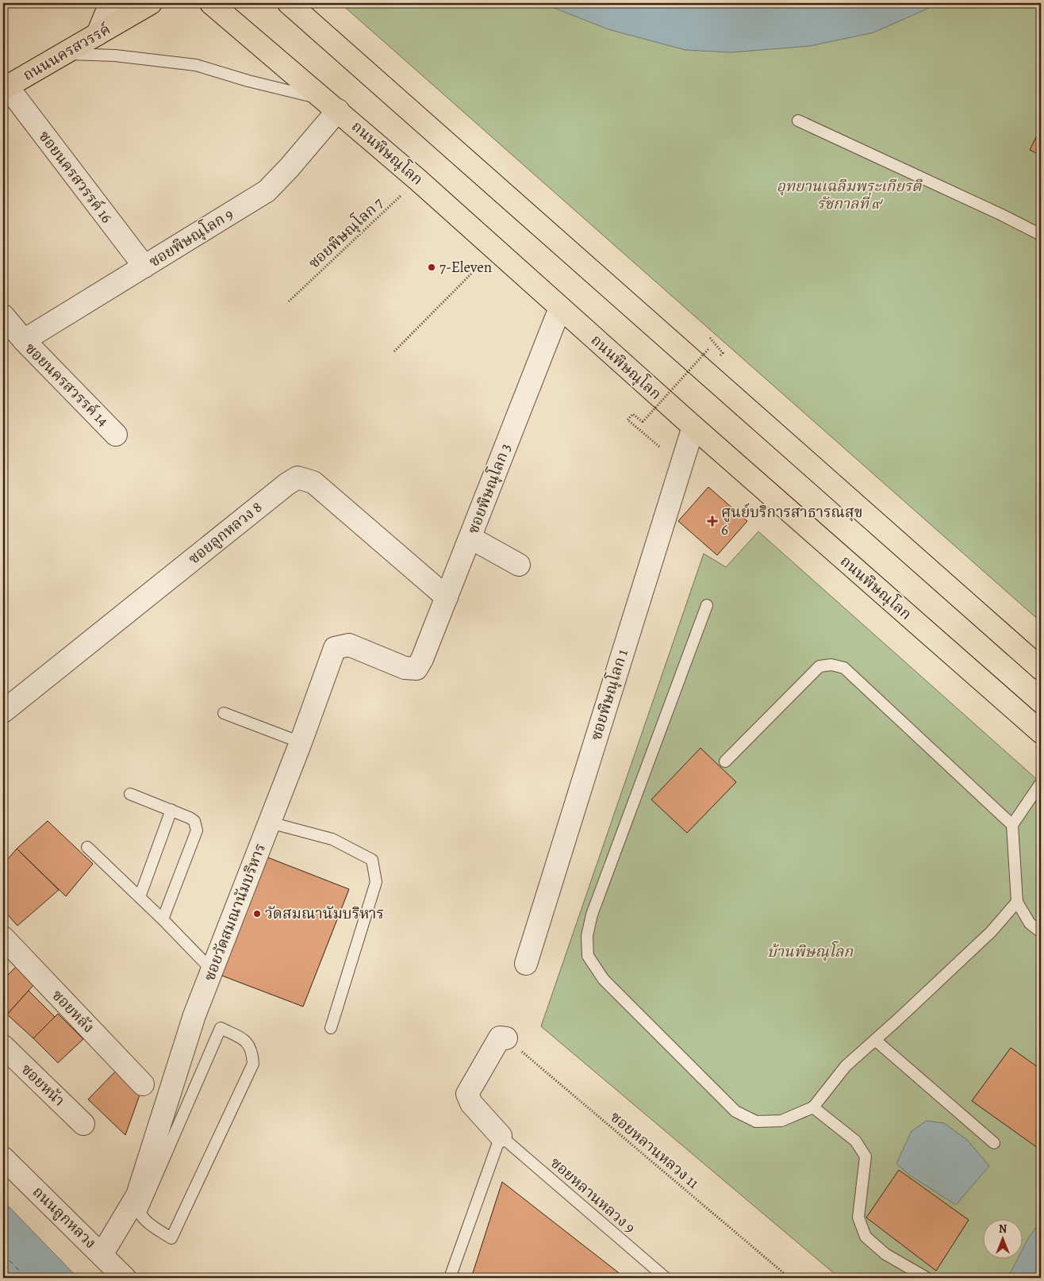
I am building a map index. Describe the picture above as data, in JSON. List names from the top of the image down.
{
  "streets": {
    "main road": ["ถนนนครสวรรค์", "ถนนพิษณุโลก"],
    "street": [
      "ซอยนครสวรรค์ 16",
      "ซอยพิษณุโลก 9",
      "ซอยนครสวรรค์ 14",
      "ซอยพิษณุโลก 3",
      "ซอยลูกหลวง 8",
      "ซอยพิษณุโลก 1",
      "ซอยวัดสมณานัมบริหาร",
      "ซอยหลัง",
      "ซอยหน้า",
      "ถนนลูกหลวง"
    ],
    "lane": ["ซอยหลานหลวง 9"],
    "path": ["ซอยพิษณุโลก 7", "ซอยหลานหลวง 11"]
  },
  "crossings": [
    ["ถนนนครสวรรค์", "ซอยนครสวรรค์ 16"],
    ["ถนนพิษณุโลก", "ซอยพิษณุโลก 7"],
    ["ถนนพิษณุโลก", "ซอยพิษณุโลก 9"],
    ["ถนนพิษณุโลก", "ซอยพิษณุโลก 3"],
    ["ถนนพิษณุโลก", "ซอยพิษณุโลก 1"],
    ["ซอยนครสวรรค์ 16", "ซอยพิษณุโลก 9"],
    ["ซอยพิษณุโลก 9", "ซอยนครสวรรค์ 14"],
    ["ซอยพิษณุโลก 3", "ซอยลูกหลวง 8"],
    ["ซอยพิษณุโลก 3", "ซอยวัดสมณานัมบริหาร"],
    ["ซอยวัดสมณานัมบริหาร", "ถนนลูกหลวง"]
  ],
  "parks": ["อุทยานเฉลิมพระเกียรติ รัชกาลที่ ๙", "บ้านพิษณุโลก"],
  "places": {
    "other": ["7-Eleven", "วัดสมณานัมบริหาร"],
    "health": ["ศูนย์บริการสาธารณสุข 6"]
  },
  "north": "top"
}
